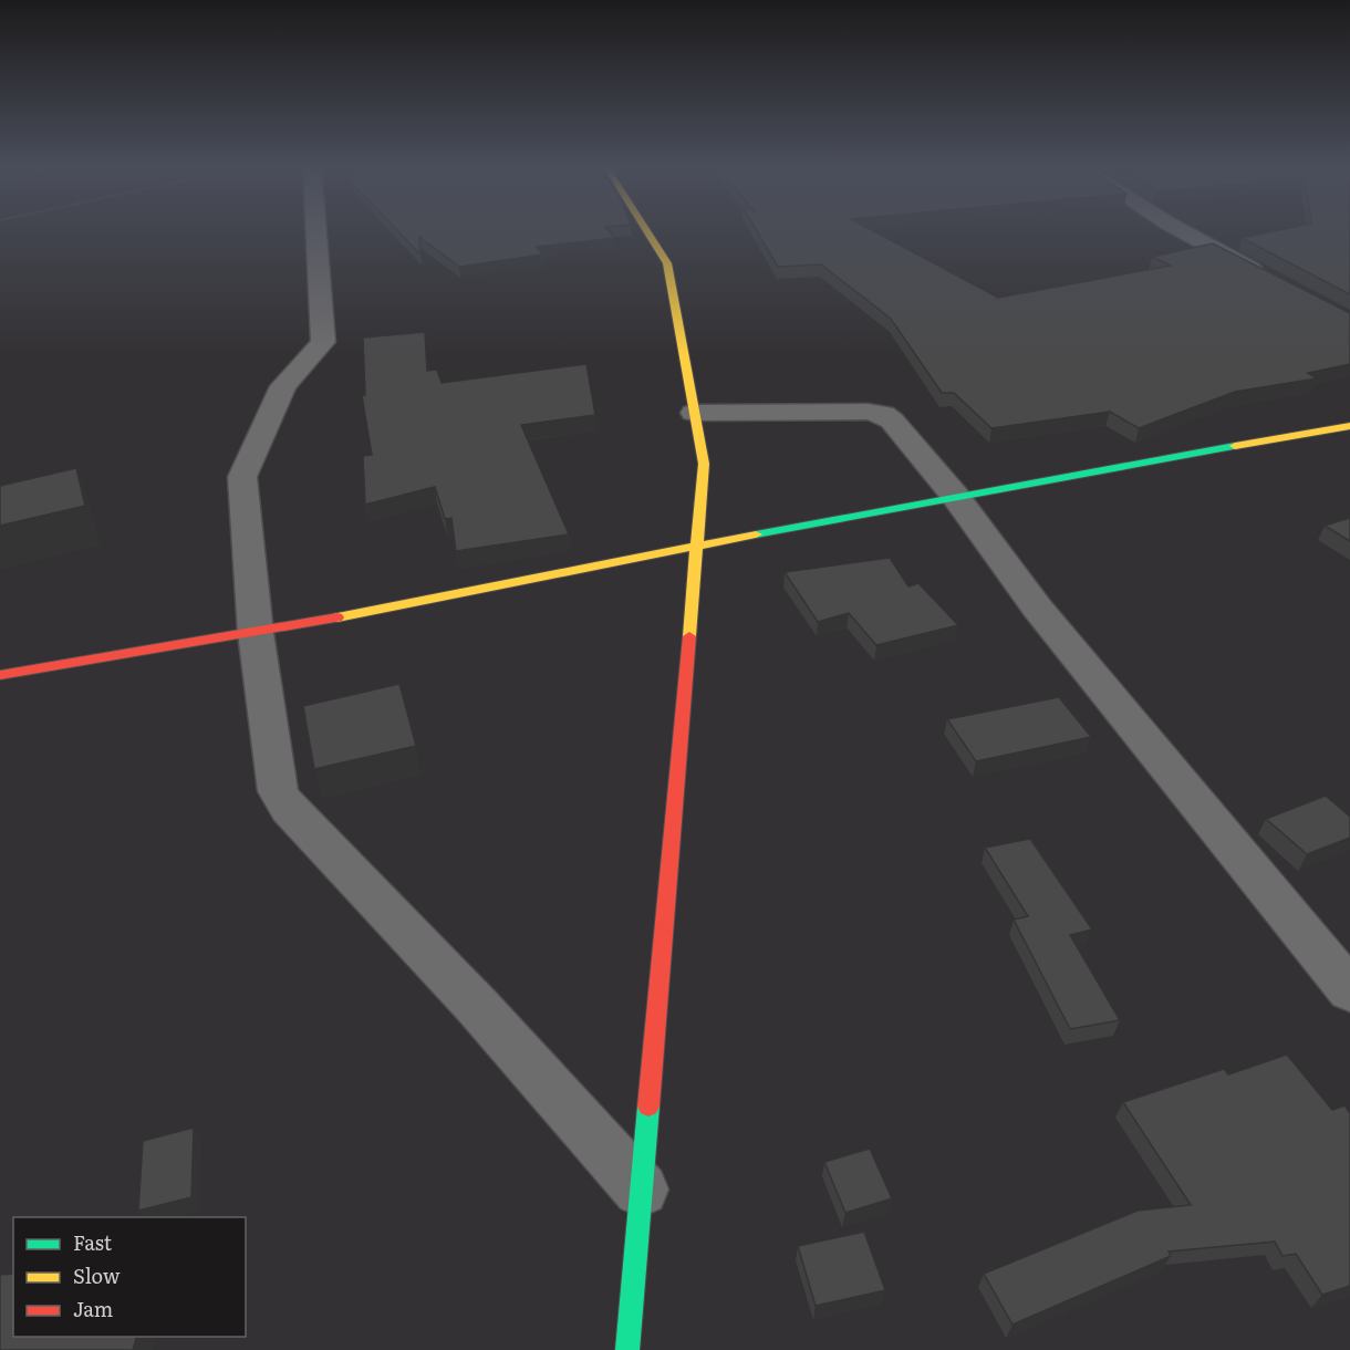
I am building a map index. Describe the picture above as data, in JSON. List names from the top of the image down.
{
  "legend": ["Fast", "Slow", "Jam"]
}
